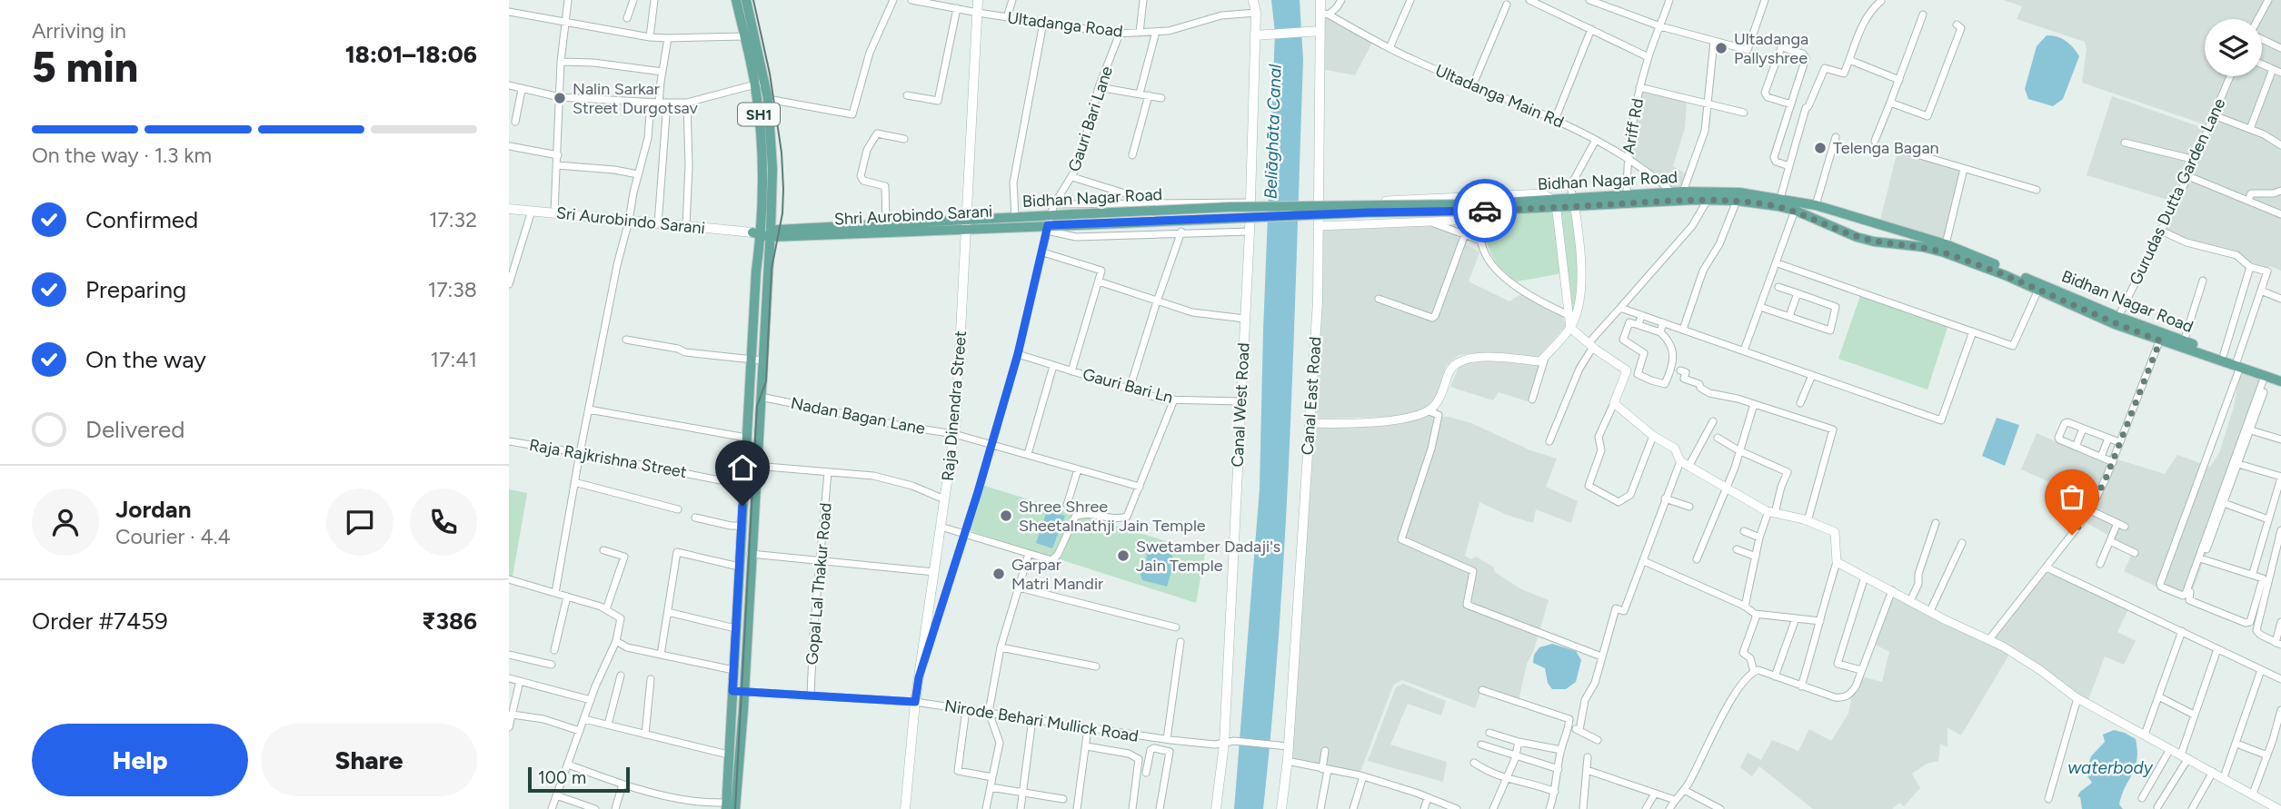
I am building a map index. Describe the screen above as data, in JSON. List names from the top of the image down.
{
  "streets": {
    "main road": [
      "SH1",
      "Bidhan Nagar Road",
      "Shri Aurobindo Sarani",
      "Sri Aurobindo Sarani",
      "Canal East Road",
      "Canal West Road",
      "Raja Dinendra Street"
    ],
    "street": [
      "Ultadanga Road",
      "Ultadanga Main Rd",
      "Gauri Bari Lane",
      "Ariff Rd",
      "Gurudas Dutta Garden Lane",
      "Gauri Bari Ln",
      "Nadan Bagan Lane",
      "Raja Rajkrishna Street",
      "Gopal Lal Thakur Road",
      "Nirode Behari Mullick Road"
    ]
  },
  "crossings": [
    ["Ultadanga Road", "Gauri Bari Lane"],
    ["Ultadanga Road", "Canal West Road"],
    ["Ultadanga Road", "Raja Dinendra Street"],
    ["Ultadanga Main Rd", "Ariff Rd"],
    ["Ultadanga Main Rd", "Bidhan Nagar Road"],
    ["Ultadanga Main Rd", "Canal East Road"],
    ["SH1", "Bidhan Nagar Road"],
    ["SH1", "Shri Aurobindo Sarani"],
    ["SH1", "Sri Aurobindo Sarani"],
    ["SH1", "Nadan Bagan Lane"],
    ["SH1", "Raja Rajkrishna Street"],
    ["SH1", "Nirode Behari Mullick Road"],
    ["Gauri Bari Lane", "Bidhan Nagar Road"],
    ["Gauri Bari Lane", "Shri Aurobindo Sarani"],
    ["Gauri Bari Lane", "Gauri Bari Ln"],
    ["Gauri Bari Lane", "Raja Dinendra Street"],
    ["Gauri Bari Lane", "Nadan Bagan Lane"],
    ["Ariff Rd", "Bidhan Nagar Road"],
    ["Bidhan Nagar Road", "Gurudas Dutta Garden Lane"],
    ["Bidhan Nagar Road", "Shri Aurobindo Sarani"],
    ["Bidhan Nagar Road", "Sri Aurobindo Sarani"],
    ["Bidhan Nagar Road", "Raja Dinendra Street"],
    ["Shri Aurobindo Sarani", "Sri Aurobindo Sarani"],
    ["Shri Aurobindo Sarani", "Raja Dinendra Street"],
    ["Gauri Bari Ln", "Canal West Road"],
    ["Canal East Road", "Nirode Behari Mullick Road"],
    ["Canal West Road", "Nirode Behari Mullick Road"],
    ["Raja Dinendra Street", "Nadan Bagan Lane"],
    ["Raja Dinendra Street", "Nirode Behari Mullick Road"],
    ["Gopal Lal Thakur Road", "Nirode Behari Mullick Road"]
  ],
  "water": ["Beliāghāta Canal", "waterbody"],
  "places": [
    "Ultadanga Pallyshree",
    "Nalin Sarkar Street Durgotsav",
    "Telenga Bagan",
    "Shree Shree Sheetalnathji Jain Temple",
    "Swetamber Dadaji's Jain Temple",
    "Garpar Matri Mandir"
  ],
  "scale_bar": "100 m",
  "page": {
    "heading": ["5 min", "Arriving in", "18:01–18:06"],
    "panel": [
      "Jordan",
      "Courier · 4.4",
      "Order #7459",
      "₹386"
    ],
    "bar": "On the way · 1.3 km",
    "list": [
      ["Confirmed", "17:32"],
      ["Preparing", "17:38"],
      ["On the way", "17:41"],
      "Delivered"
    ],
    "buttons": ["Help", "Share"],
    "scale": "100 m"
  }
}
